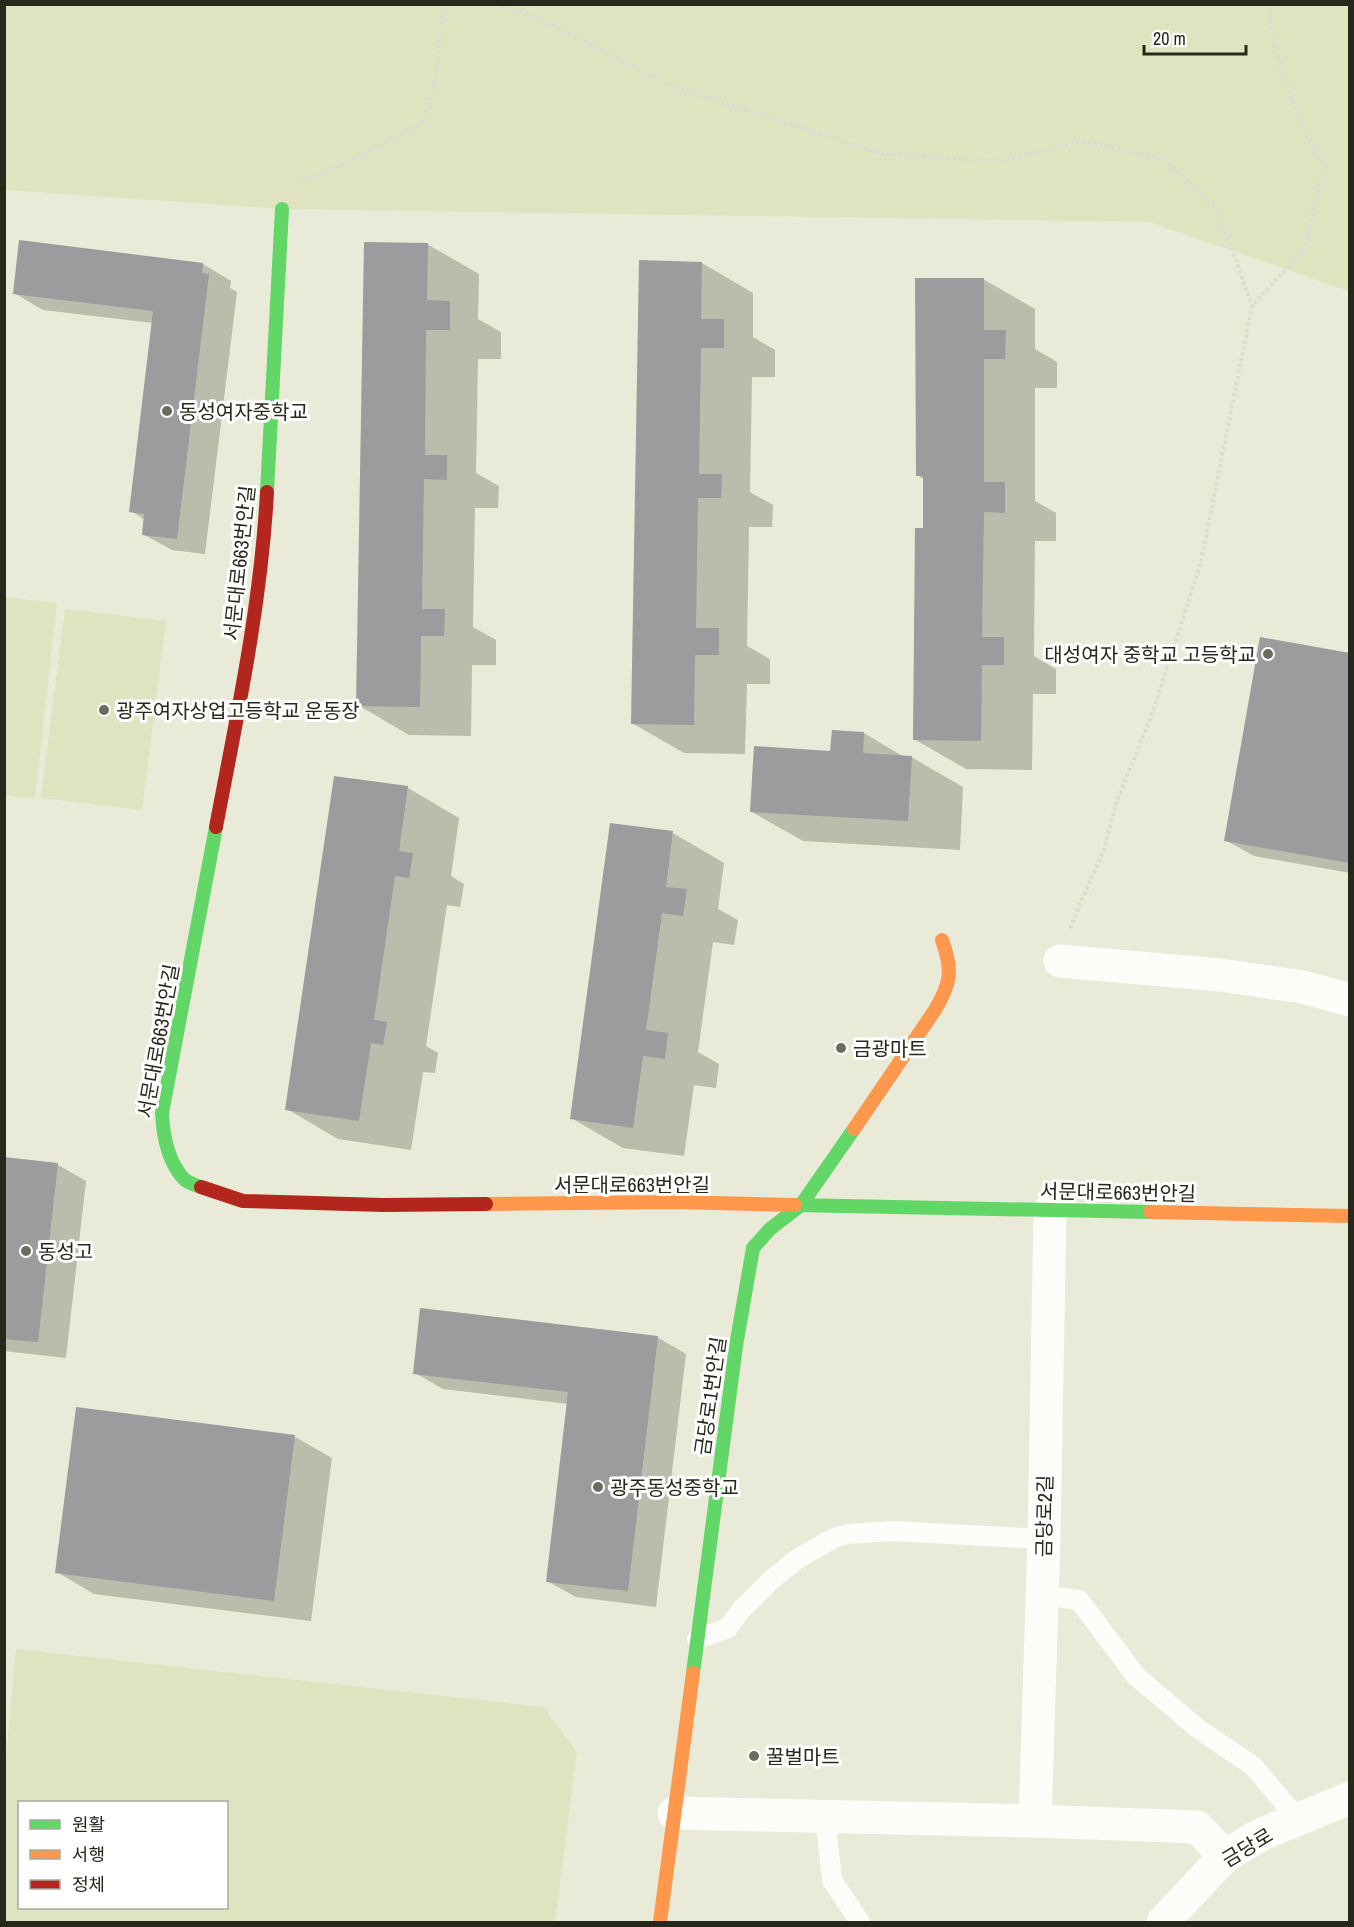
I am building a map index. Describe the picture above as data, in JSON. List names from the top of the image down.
{
  "streets": {
    "street": [
      "서문대로663번안길",
      "금당로1번안길",
      "금당로2길",
      "금당로"
    ]
  },
  "crossings": [
    ["서문대로663번안길", "금당로1번안길"],
    ["서문대로663번안길", "금당로2길"]
  ],
  "places": [
    "동성여자중학교",
    "대성여자 중학교 고등학교",
    "광주여자상업고등학교 운동장",
    "금광마트",
    "동성고",
    "광주동성중학교",
    "꿀벌마트"
  ],
  "legend": ["원활", "서행", "정체"],
  "scale_bar": "20 m"
}
